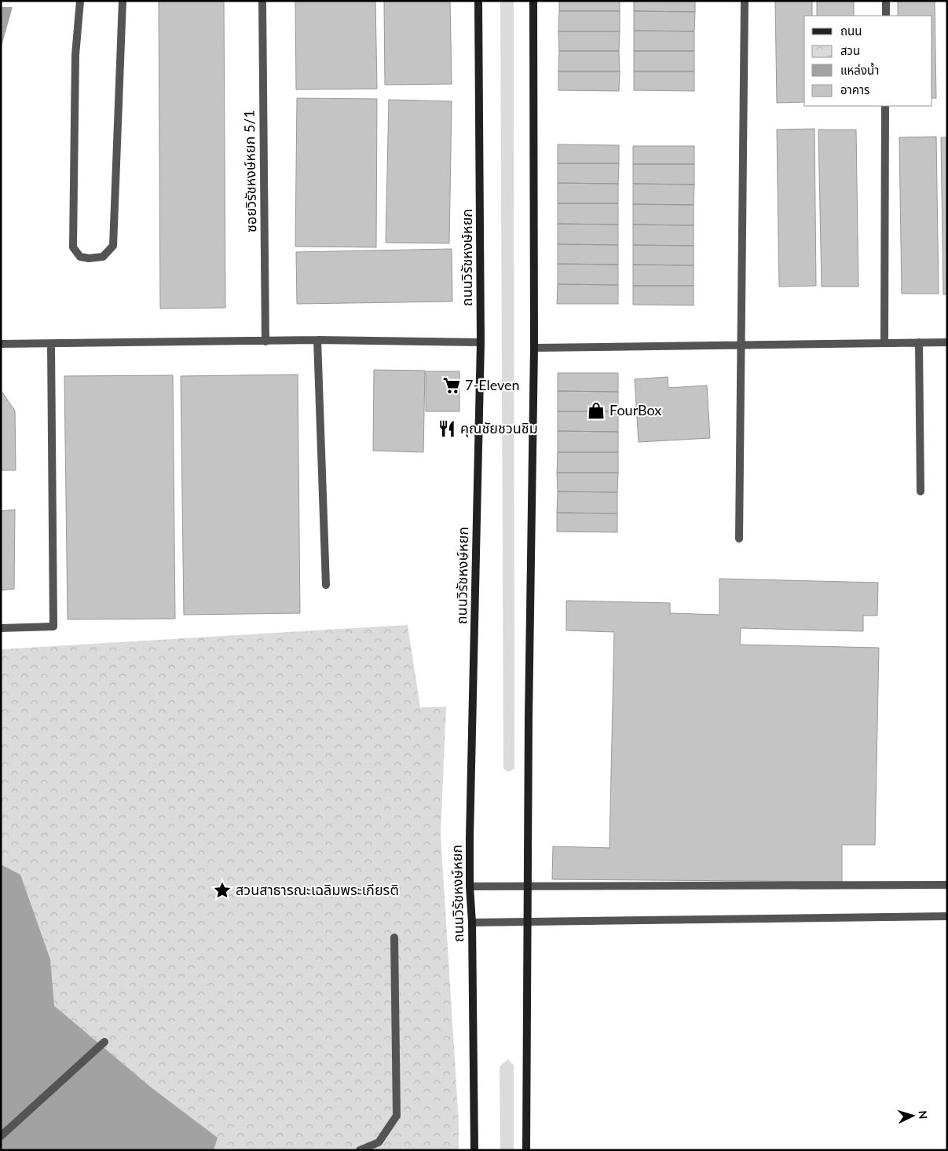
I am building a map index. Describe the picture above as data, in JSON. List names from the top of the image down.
{
  "streets": {
    "main road": ["ถนนวิรัชหงษ์หยก"],
    "street": ["ซอยวิรัชหงษ์หยก 5/1"]
  },
  "places": {
    "supermarket": ["7-Eleven"],
    "shop": ["FourBox"],
    "restaurant": ["คุณชัยชวนชิม"],
    "place": ["สวนสาธารณะเฉลิมพระเกียรติ"]
  },
  "legend": [
    "ถนน",
    "สวน",
    "แหล่งน้ำ",
    "อาคาร"
  ],
  "north": "right"
}
